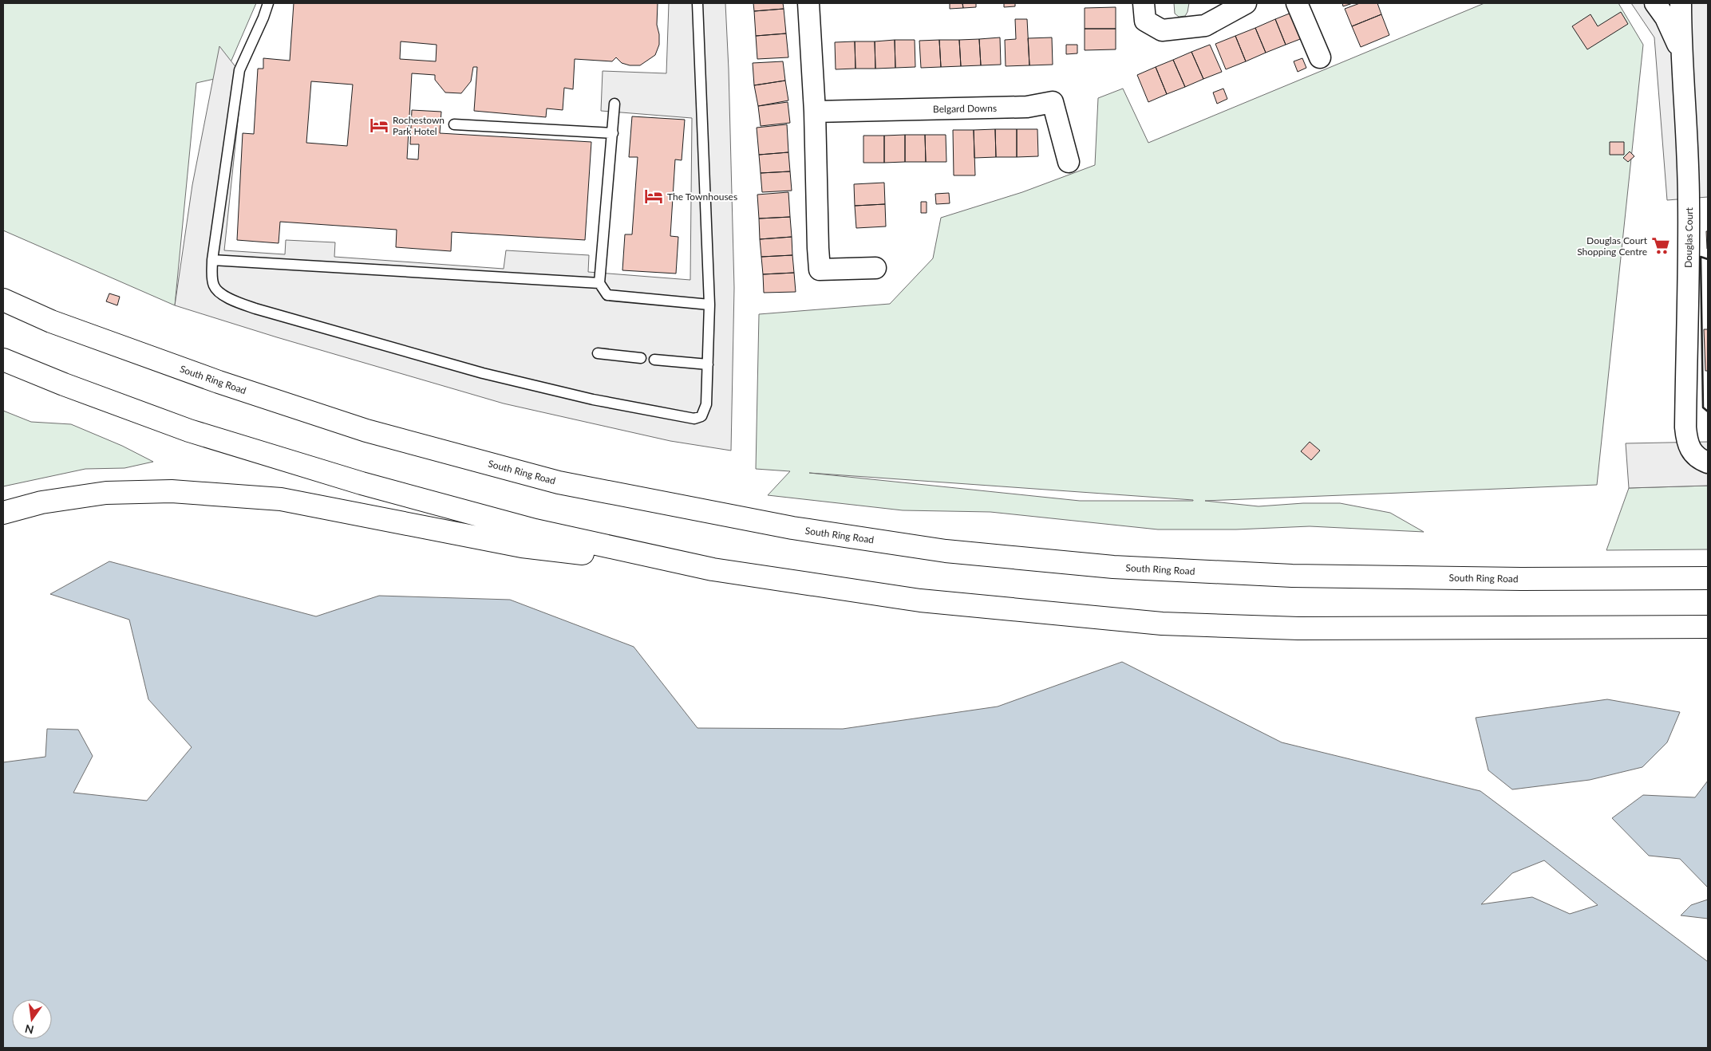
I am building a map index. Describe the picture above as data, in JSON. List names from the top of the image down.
{
  "streets": {
    "highway": ["South Ring Road"],
    "street": ["Belgard Downs", "Douglas Court"]
  },
  "places": {
    "hotel": ["Rochestown Park Hotel", "The Townhouses"],
    "supermarket": ["Douglas Court Shopping Centre"]
  },
  "north": "bottom"
}
